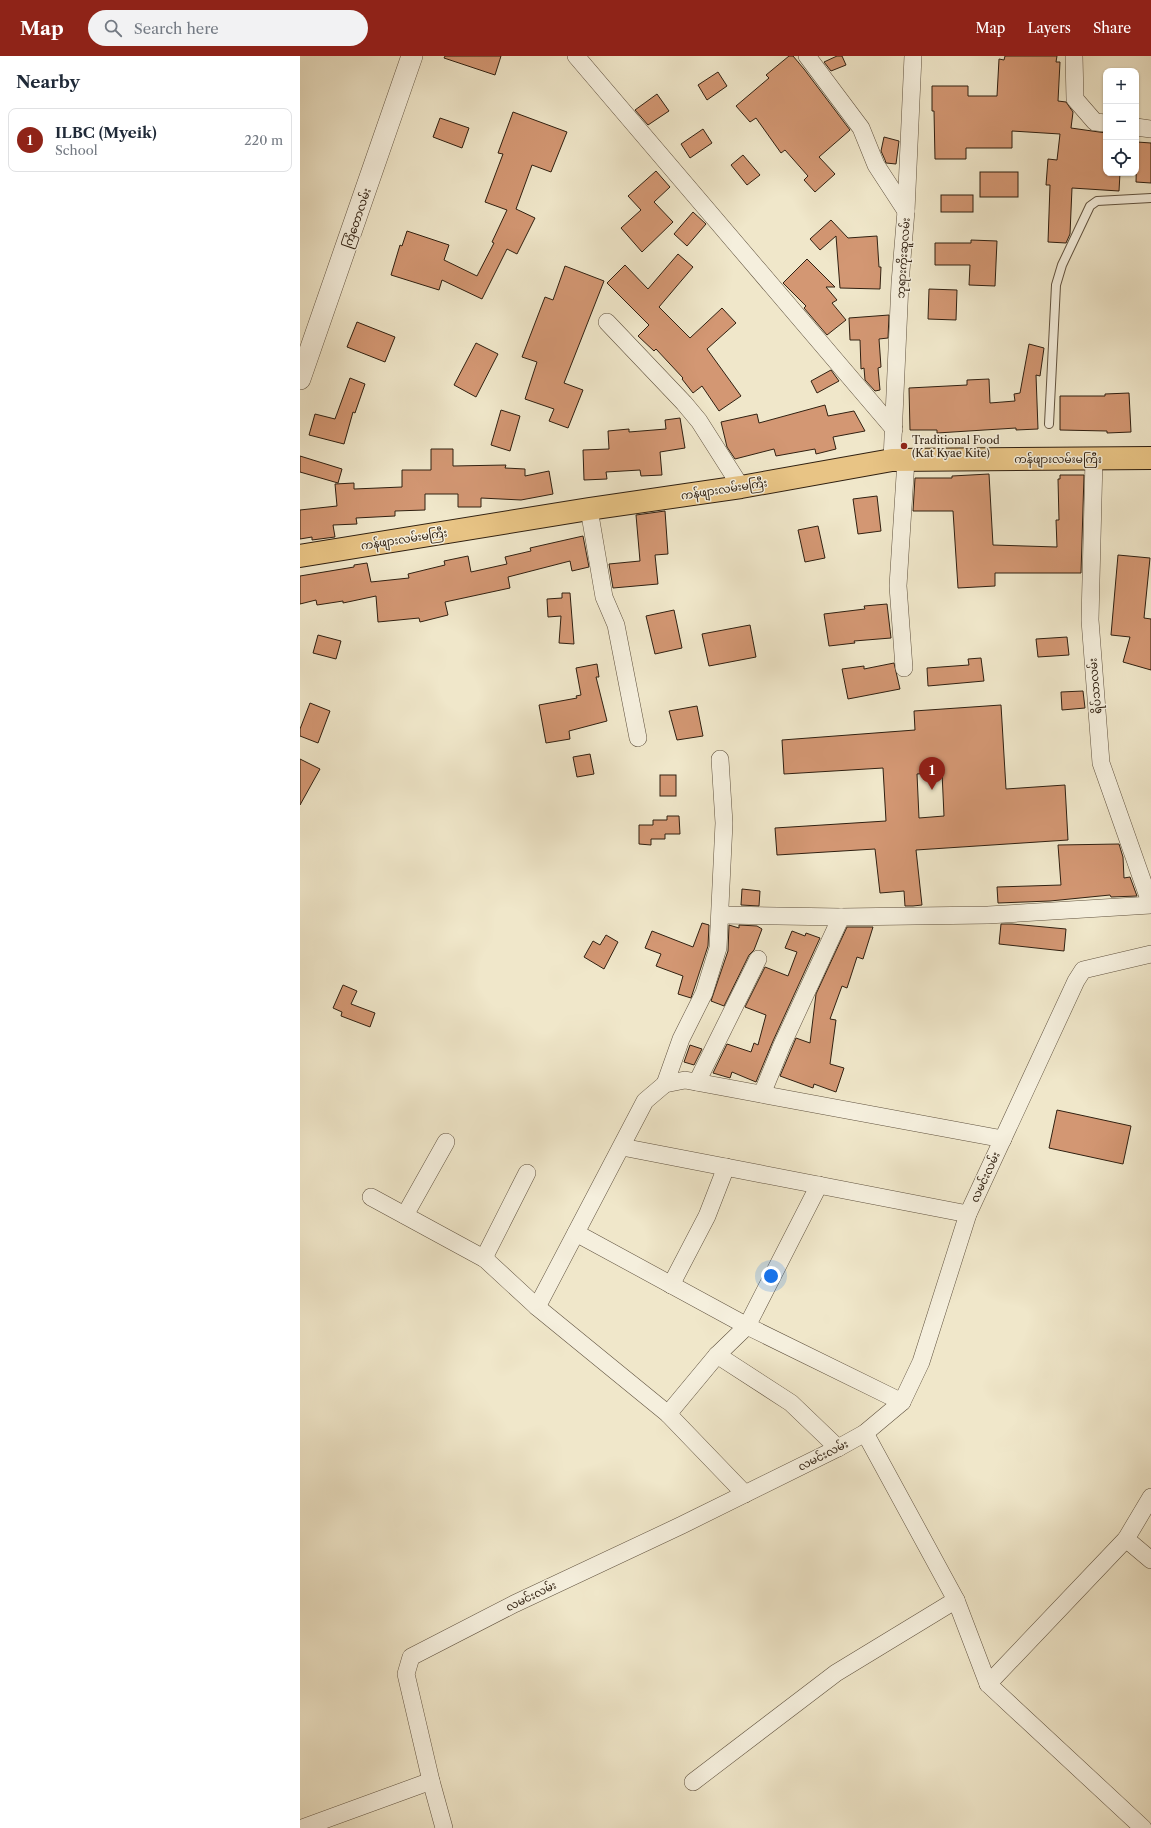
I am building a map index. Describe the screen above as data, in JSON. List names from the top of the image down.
{
  "streets": {
    "main road": ["ကန်ဖျားလမ်းမကြီး"],
    "street": [
      "ကြံတောလမ်း",
      "ဘုရားကိုးဆူလမ်း",
      "ရိပ်သာလမ်း",
      "လမင်းလမ်း"
    ]
  },
  "crossings": [
    ["ဘုရားကိုးဆူလမ်း", "ကန်ဖျားလမ်းမကြီး"],
    ["ကန်ဖျားလမ်းမကြီး", "ရိပ်သာလမ်း"]
  ],
  "places": ["Traditional Food (Kat Kyae Kite)"],
  "page": {
    "header": "Map",
    "search": "Search here",
    "nav": ["Map", "Layers", "Share"],
    "heading": "Nearby",
    "map_buttons": ["+", "−"],
    "list": [
      {
        "mark": "1",
        "name": "ILBC (Myeik)",
        "note": "School",
        "value": "220 m"
      }
    ],
    "pins": "1"
  }
}
